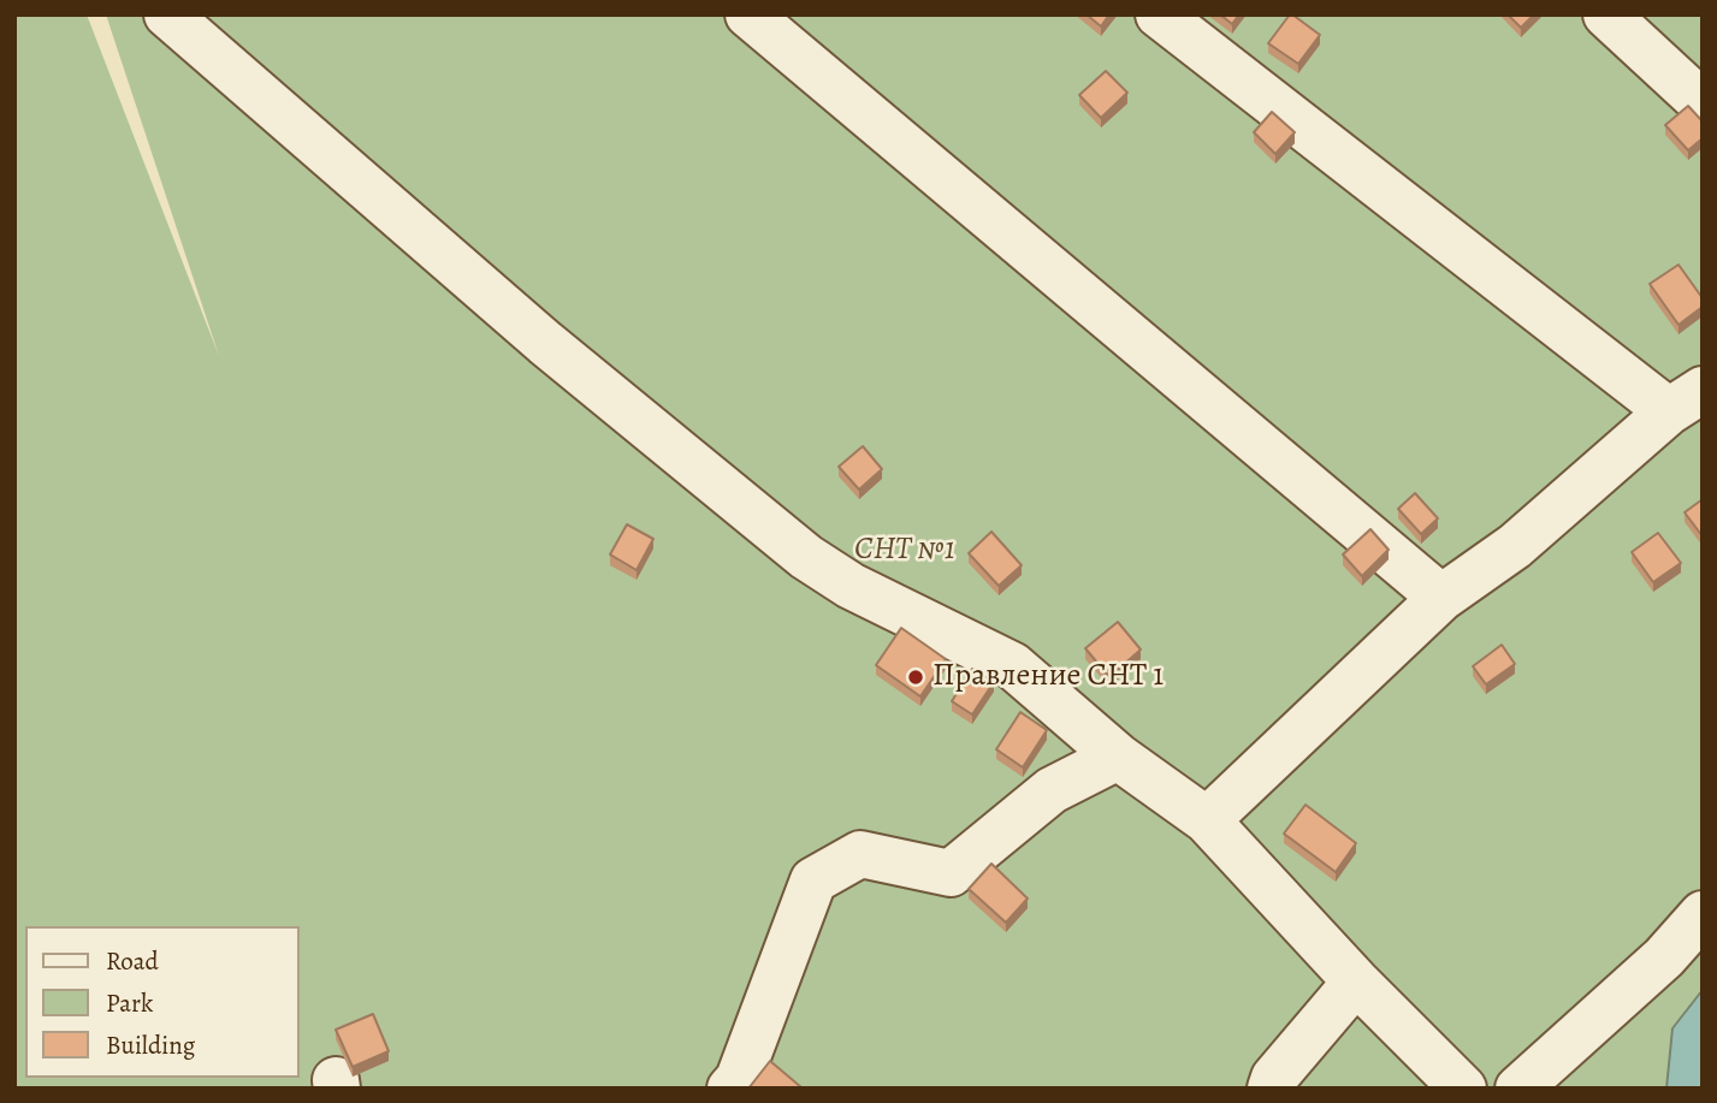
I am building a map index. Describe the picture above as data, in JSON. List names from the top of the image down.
{
  "parks": ["СНТ №1"],
  "places": ["Правление СНТ 1"],
  "legend": ["Road", "Park", "Building"]
}
